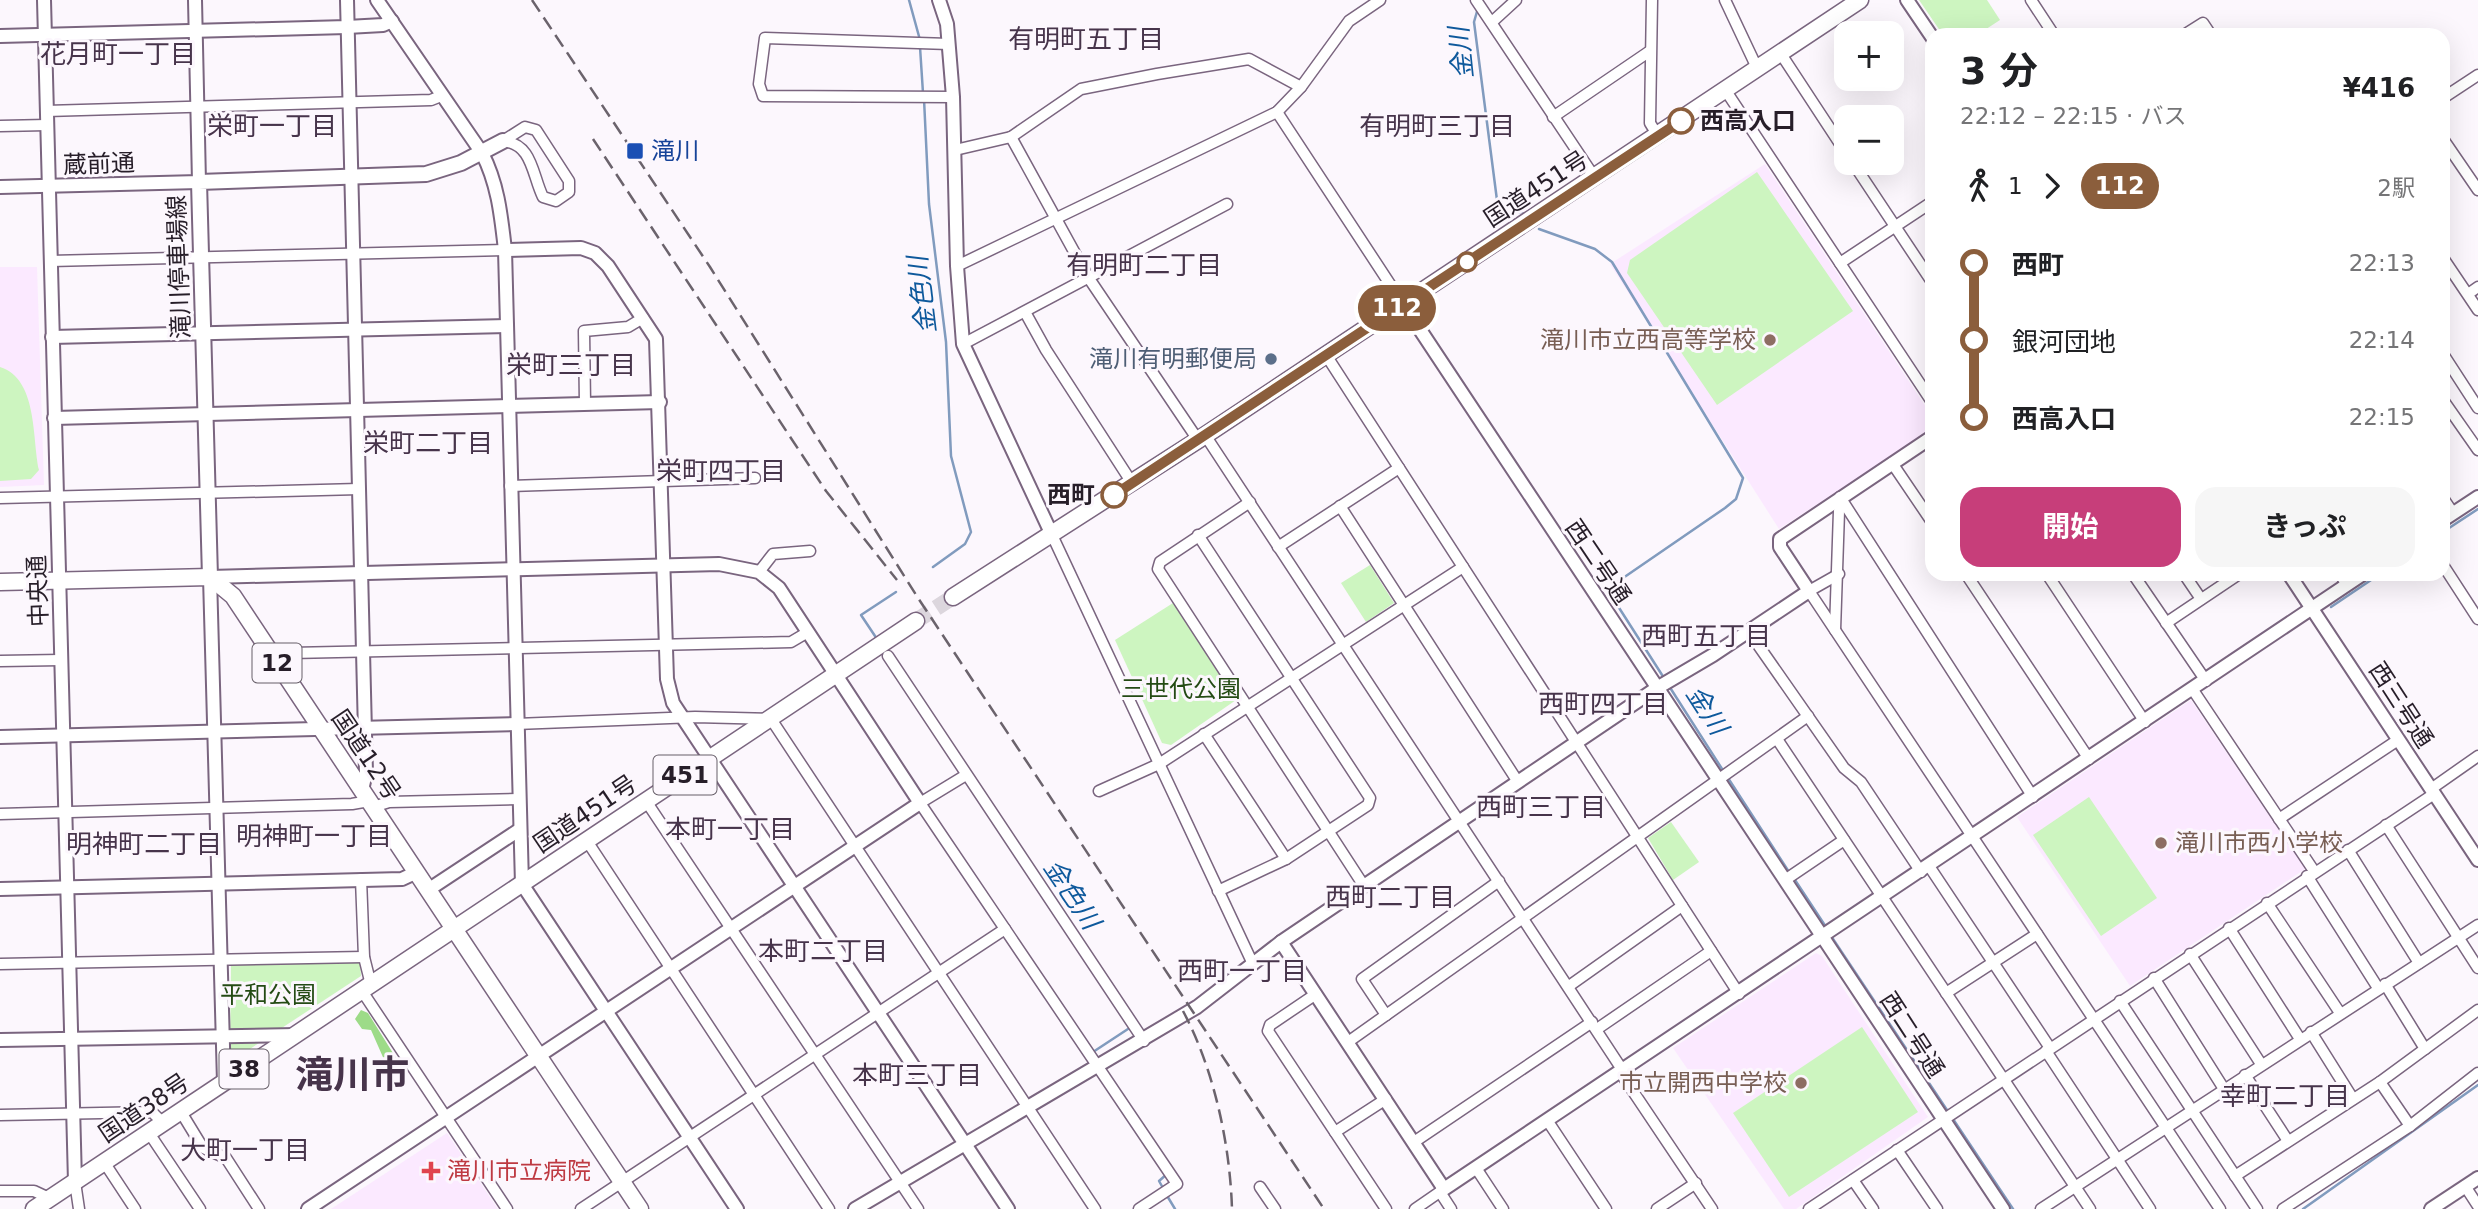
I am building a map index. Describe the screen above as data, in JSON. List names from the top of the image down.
{
  "streets": {
    "highway": [
      "国道451号",
      "12",
      "国道12号",
      "451",
      "38",
      "国道38号"
    ],
    "main road": ["滝川停車場線"],
    "street": [
      "蔵前通",
      "西二号通",
      "中央通",
      "西三号通"
    ]
  },
  "crossings": [
    ["蔵前通", "滝川停車場線"],
    ["蔵前通", "中央通"],
    ["国道451号", "西二号通"],
    ["国道451号", "国道12号"],
    ["国道451号", "国道38号"],
    ["滝川停車場線", "国道12号"],
    ["中央通", "国道38号"],
    ["国道12号", "国道38号"]
  ],
  "districts": [
    "有明町五丁目",
    "花月町一丁目",
    "栄町一丁目",
    "有明町三丁目",
    "有明町二丁目",
    "栄町三丁目",
    "栄町二丁目",
    "栄町四丁目",
    "西町五丁目",
    "西町四丁目",
    "西町三丁目",
    "本町一丁目",
    "明神町一丁目",
    "明神町二丁目",
    "西町二丁目",
    "本町二丁目",
    "西町一丁目",
    "滝川市",
    "本町三丁目",
    "幸町二丁目",
    "大町一丁目"
  ],
  "water": ["金川", "金色川"],
  "parks": ["三世代公園", "平和公園"],
  "places": {
    "other": [
      "西高入口",
      "滝川市立西高等学校",
      "滝川有明郵便局",
      "西町",
      "滝川市西小学校",
      "市立開西中学校"
    ],
    "transit": ["滝川"],
    "health": ["滝川市立病院"]
  },
  "lines": ["bus line 112"],
  "page": {
    "on_map": "112",
    "map_buttons": ["+", "−"],
    "heading": ["3 分", "22:12 – 22:15 · バス", "¥416"],
    "legs": ["1", "112", "2駅"],
    "list": [
      {
        "name": "西町",
        "value": "22:13"
      },
      {
        "name": "銀河団地",
        "value": "22:14"
      },
      {
        "name": "西高入口",
        "value": "22:15"
      }
    ],
    "buttons": ["開始", "きっぷ"]
  }
}
